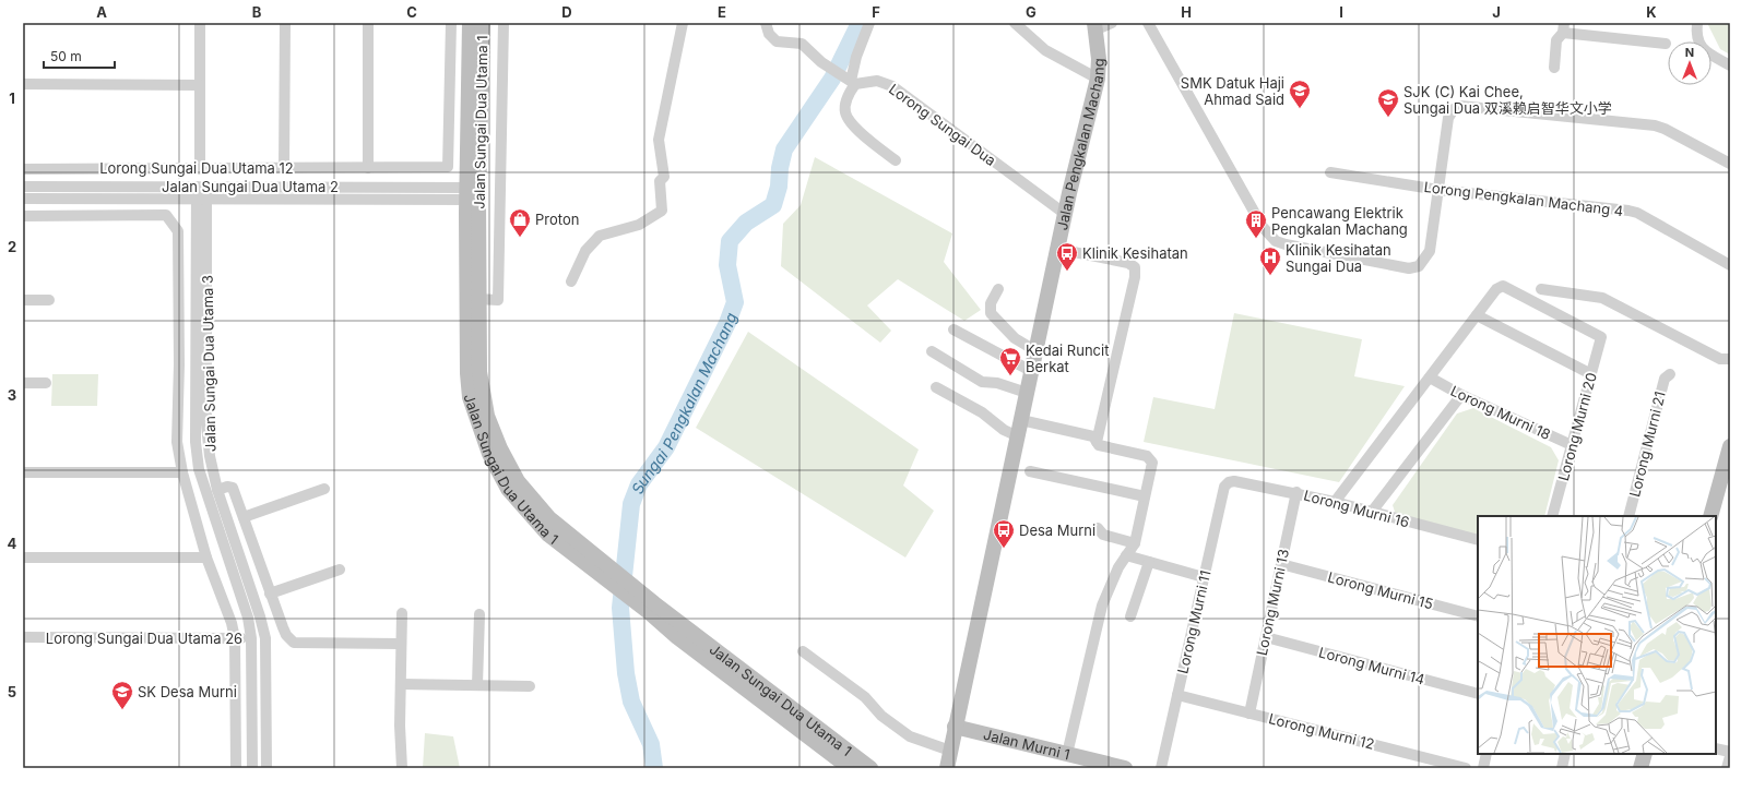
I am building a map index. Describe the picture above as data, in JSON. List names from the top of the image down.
{
  "streets": {
    "street": [
      "Jalan Sungai Dua Utama 1",
      "Lorong Sungai Dua",
      "Jalan Pengkalan Machang",
      "Lorong Sungai Dua Utama 12",
      "Jalan Sungai Dua Utama 2",
      "Lorong Pengkalan Machang 4",
      "Jalan Sungai Dua Utama 3",
      "Lorong Murni 18",
      "Lorong Murni 20",
      "Lorong Murni 21",
      "Lorong Murni 16",
      "Lorong Murni 15",
      "Lorong Murni 13",
      "Lorong Murni 11",
      "Lorong Sungai Dua Utama 26",
      "Lorong Murni 14",
      "Lorong Murni 12",
      "Jalan Murni 1"
    ]
  },
  "crossings": [
    ["Jalan Sungai Dua Utama 1", "Jalan Sungai Dua Utama 2"],
    ["Lorong Sungai Dua", "Jalan Pengkalan Machang"],
    ["Jalan Pengkalan Machang", "Jalan Murni 1"],
    ["Jalan Sungai Dua Utama 2", "Jalan Sungai Dua Utama 3"],
    ["Jalan Sungai Dua Utama 3", "Lorong Sungai Dua Utama 26"],
    ["Lorong Murni 18", "Lorong Murni 20"],
    ["Lorong Murni 16", "Lorong Murni 13"],
    ["Lorong Murni 16", "Lorong Murni 11"],
    ["Lorong Murni 15", "Lorong Murni 13"],
    ["Lorong Murni 13", "Lorong Murni 14"],
    ["Lorong Murni 13", "Lorong Murni 12"],
    ["Lorong Murni 11", "Lorong Murni 12"]
  ],
  "water": ["Sungai Pengkalan Machang"],
  "places": {
    "school or university": ["SMK Datuk Haji Ahmad Said", "SJK (C) Kai Chee, Sungai Dua 双溪赖启智华文小学", "SK Desa Murni"],
    "shop": ["Proton"],
    "building": ["Pencawang Elektrik Pengkalan Machang"],
    "bus stop": ["Klinik Kesihatan", "Desa Murni"],
    "hospital": ["Klinik Kesihatan Sungai Dua"],
    "supermarket": ["Kedai Runcit Berkat"]
  },
  "scale_bar": "50 m",
  "north": "top",
  "grid": {
    "columns": [
      "A",
      "B",
      "C",
      "D",
      "E",
      "F",
      "G",
      "H",
      "I",
      "J",
      "K"
    ],
    "rows": [
      "1",
      "2",
      "3",
      "4",
      "5"
    ]
  }
}
